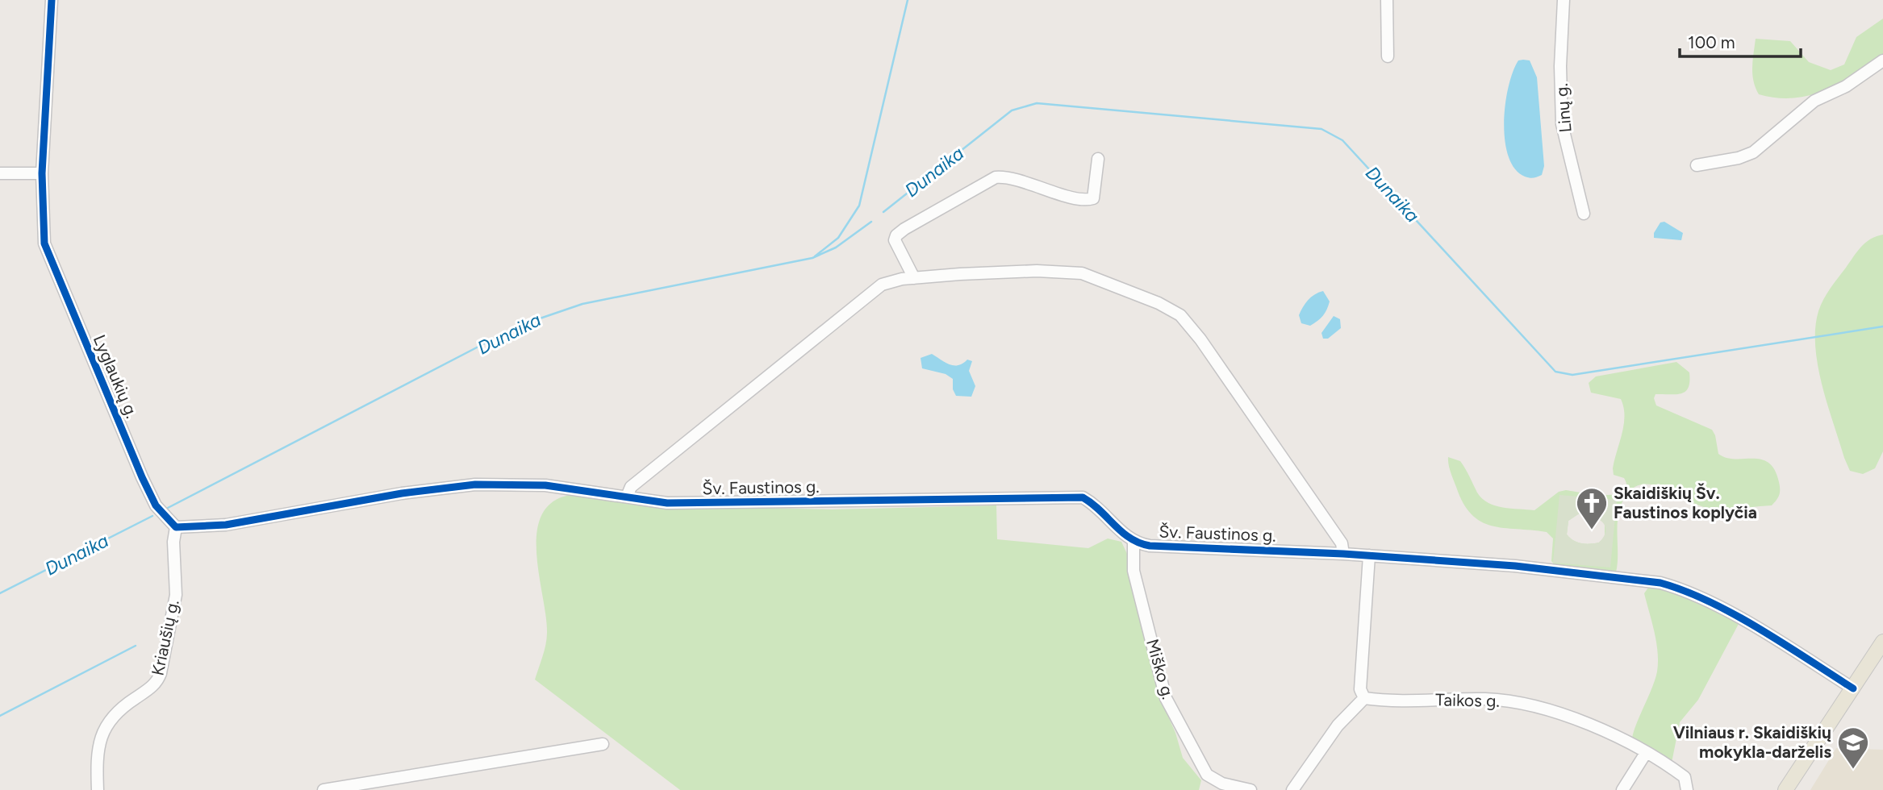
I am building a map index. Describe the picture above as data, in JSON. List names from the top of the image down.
{
  "streets": {
    "street": [
      "Linų g.",
      "Lyglaukių g.",
      "Šv. Faustinos g.",
      "Kriaušių g.",
      "Miško g.",
      "Taikos g."
    ]
  },
  "crossings": [
    ["Lyglaukių g.", "Šv. Faustinos g."],
    ["Lyglaukių g.", "Kriaušių g."],
    ["Šv. Faustinos g.", "Kriaušių g."],
    ["Šv. Faustinos g.", "Miško g."]
  ],
  "water": ["Dunaika"],
  "places": {
    "church": ["Skaidiškių Šv. Faustinos koplyčia"],
    "school or university": ["Vilniaus r. Skaidiškių mokykla-darželis"]
  },
  "scale_bar": "100 m"
}
